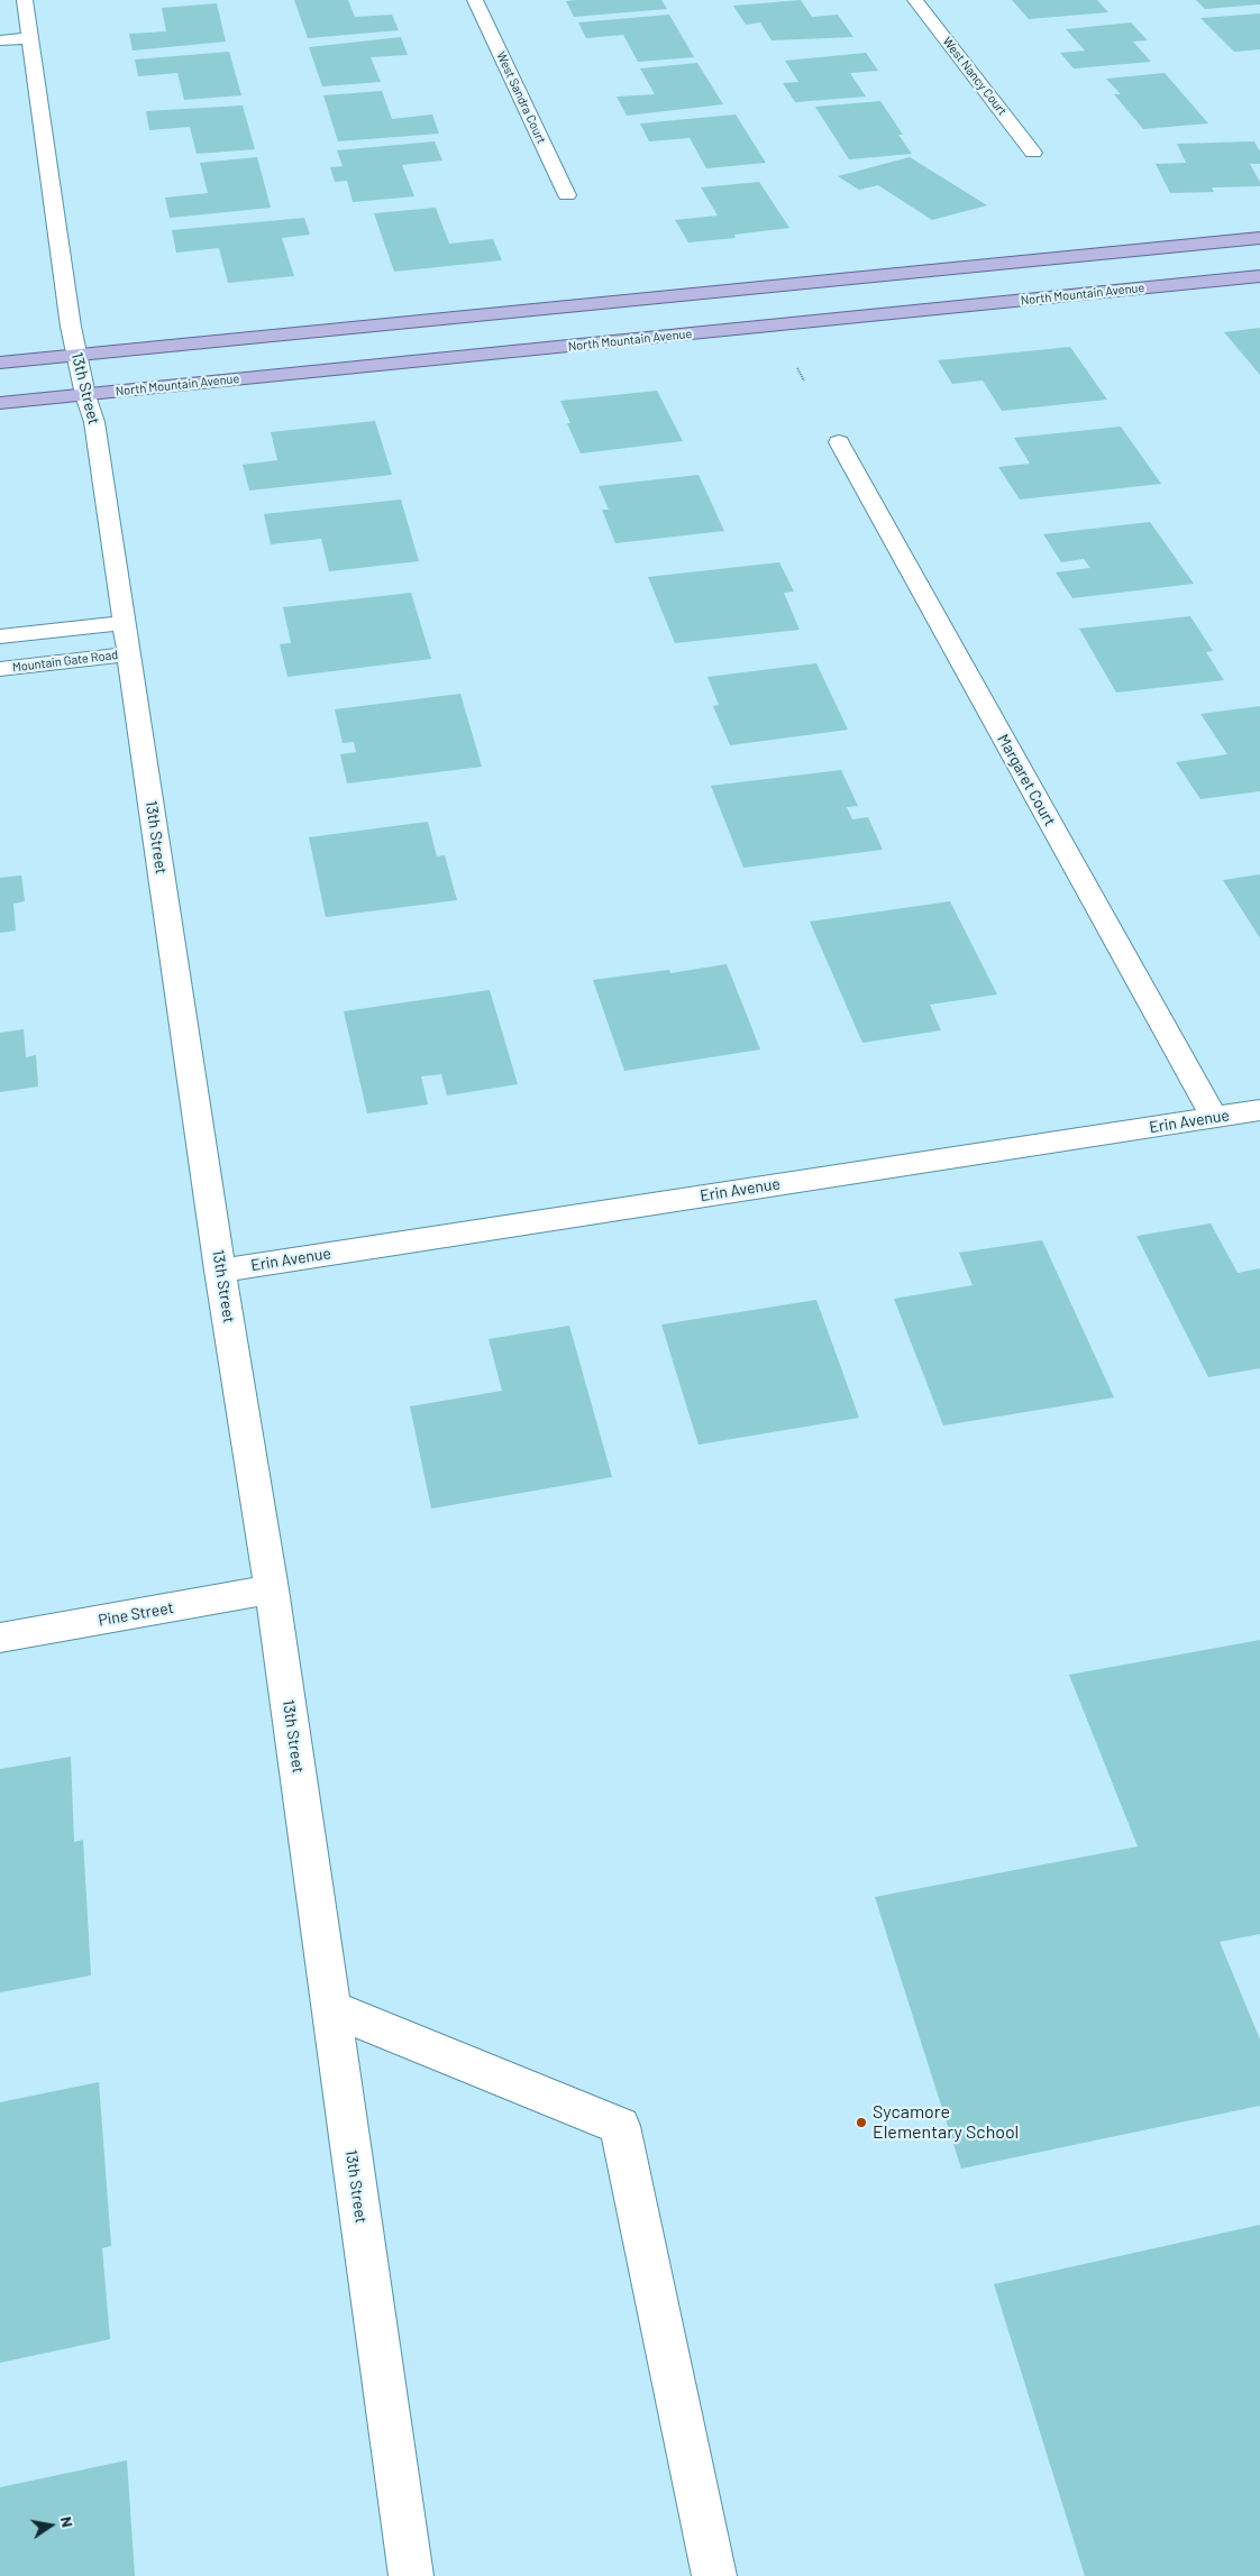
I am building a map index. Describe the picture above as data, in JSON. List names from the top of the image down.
{
  "streets": {
    "main road": ["North Mountain Avenue"],
    "street": [
      "West Nancy Court",
      "West Sandra Court",
      "13th Street",
      "Mountain Gate Road",
      "Margaret Court",
      "Erin Avenue",
      "Pine Street"
    ]
  },
  "crossings": [
    ["North Mountain Avenue", "13th Street"],
    ["13th Street", "Mountain Gate Road"],
    ["13th Street", "Erin Avenue"],
    ["13th Street", "Pine Street"],
    ["Margaret Court", "Erin Avenue"]
  ],
  "places": ["Sycamore Elementary School"],
  "north": "right"
}
